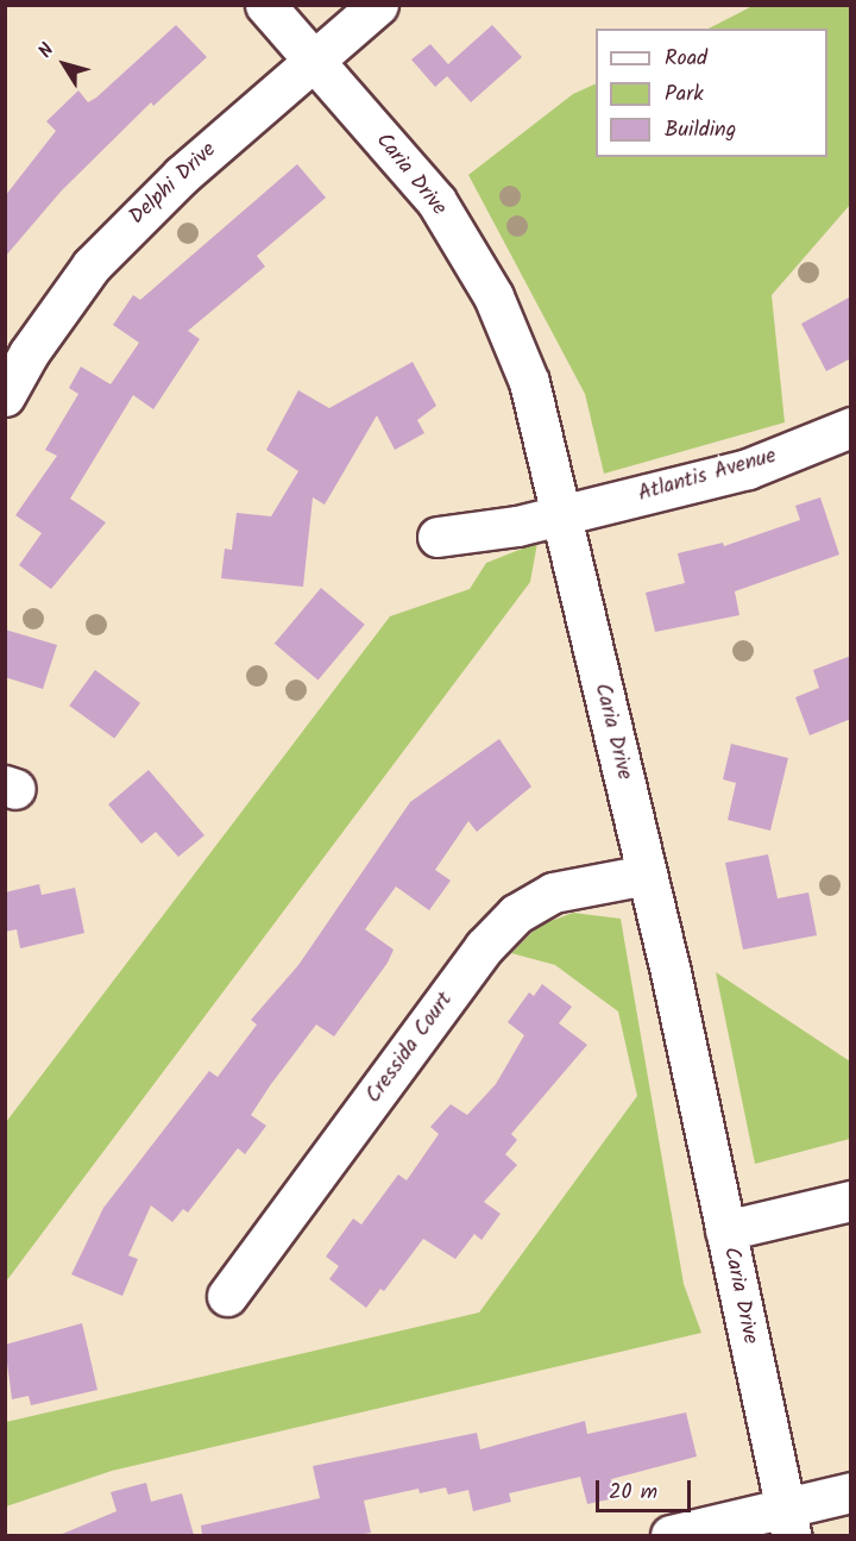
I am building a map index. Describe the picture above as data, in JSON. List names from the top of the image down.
{
  "streets": {
    "street": [
      "Caria Drive",
      "Delphi Drive",
      "Atlantis Avenue",
      "Cressida Court"
    ]
  },
  "crossings": [
    ["Caria Drive", "Delphi Drive"],
    ["Caria Drive", "Atlantis Avenue"],
    ["Caria Drive", "Cressida Court"]
  ],
  "legend": ["Road", "Park", "Building"],
  "scale_bar": "20 m",
  "north": "top left"
}
